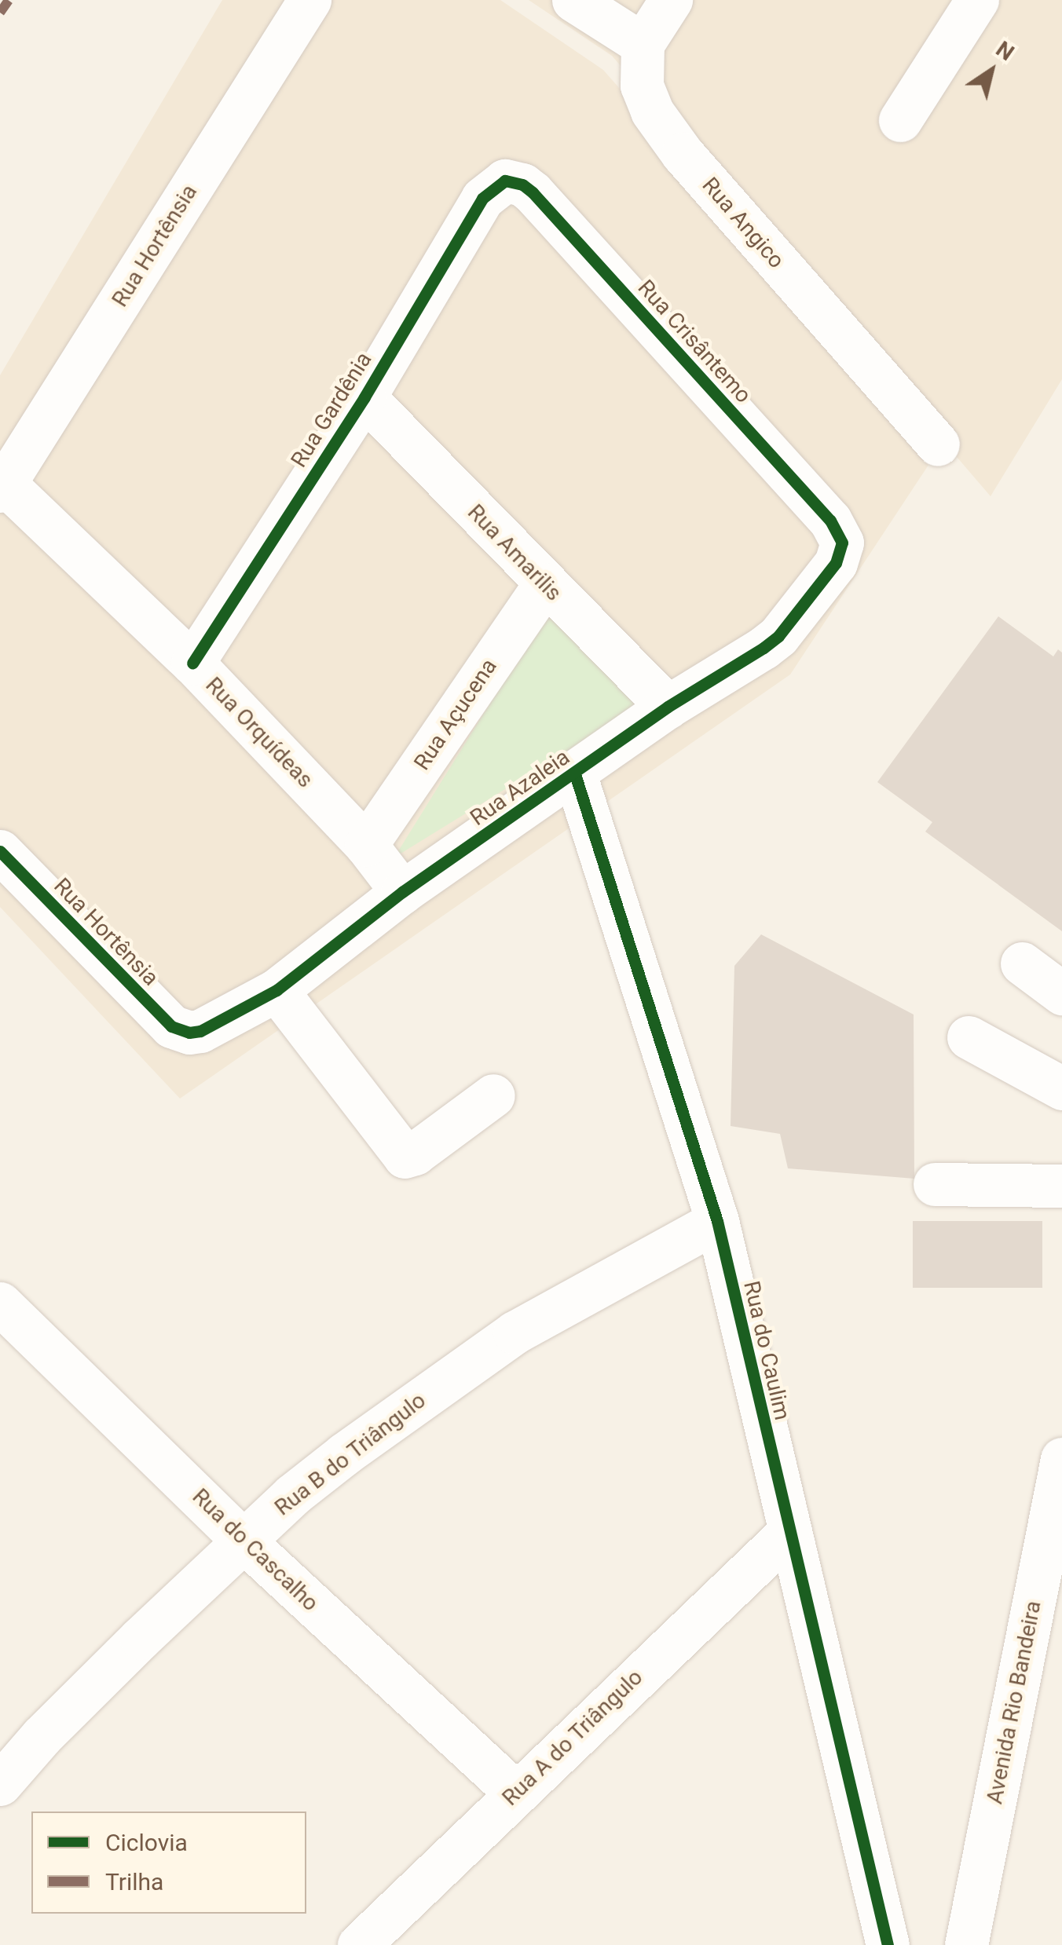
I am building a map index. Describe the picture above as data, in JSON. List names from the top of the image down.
{
  "streets": {
    "street": [
      "Rua Angico",
      "Rua Hortênsia",
      "Rua Crisântemo",
      "Rua Gardênia",
      "Rua Amarilis",
      "Rua Açucena",
      "Rua Orquídeas",
      "Rua Azaleia",
      "Rua do Caulim",
      "Rua B do Triângulo",
      "Rua do Cascalho",
      "Avenida Rio Bandeira",
      "Rua A do Triângulo"
    ]
  },
  "crossings": [
    ["Rua Hortênsia", "Rua Orquídeas"],
    ["Rua Hortênsia", "Rua Azaleia"],
    ["Rua Crisântemo", "Rua Gardênia"],
    ["Rua Crisântemo", "Rua Azaleia"],
    ["Rua Gardênia", "Rua Amarilis"],
    ["Rua Gardênia", "Rua Orquídeas"],
    ["Rua Amarilis", "Rua Açucena"],
    ["Rua Amarilis", "Rua Azaleia"],
    ["Rua Açucena", "Rua Orquídeas"],
    ["Rua Orquídeas", "Rua Azaleia"],
    ["Rua Azaleia", "Rua do Caulim"],
    ["Rua do Caulim", "Rua B do Triângulo"],
    ["Rua do Caulim", "Rua A do Triângulo"],
    ["Rua B do Triângulo", "Rua do Cascalho"],
    ["Rua do Cascalho", "Rua A do Triângulo"]
  ],
  "legend": ["Ciclovia", "Trilha"],
  "north": "top right"
}
